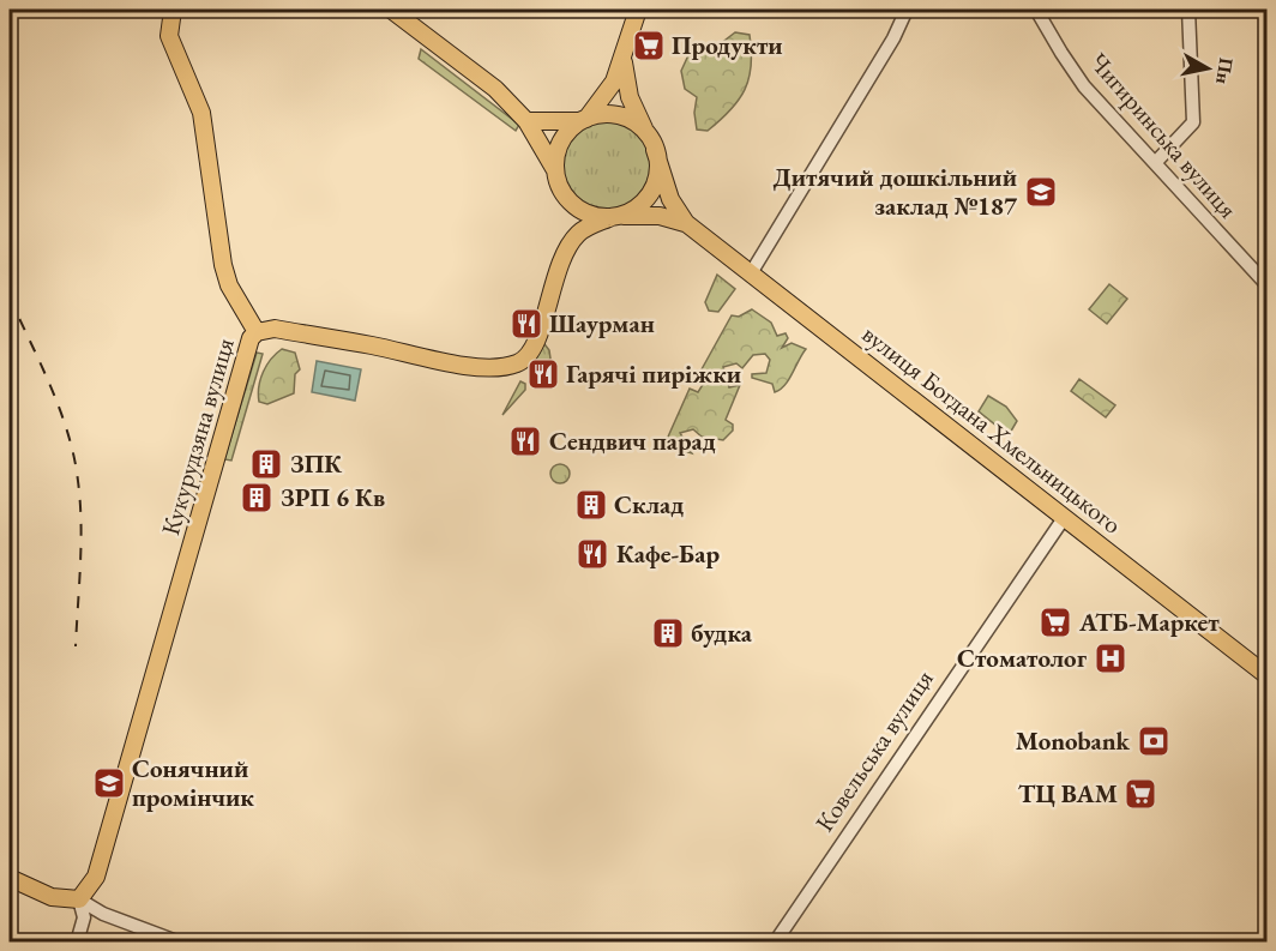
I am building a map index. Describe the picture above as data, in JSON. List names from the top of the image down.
{
  "streets": {
    "main road": ["вулиця Богдана Хмельницького", "Кукурудзяна вулиця"],
    "street": ["Чигиринська вулиця", "Ковельська вулиця"]
  },
  "crossings": [
    ["вулиця Богдана Хмельницького", "Кукурудзяна вулиця"],
    ["вулиця Богдана Хмельницького", "Ковельська вулиця"]
  ],
  "places": {
    "supermarket": ["Продукти", "АТБ-Маркет", "ТЦ ВАМ"],
    "school or university": ["Дитячий дошкільний заклад №187", "Сонячний промінчик"],
    "restaurant": [
      "Шаурман",
      "Гарячі пиріжки",
      "Сендвич парад",
      "Кафе-Бар"
    ],
    "building": [
      "ЗПК",
      "ЗРП 6 Кв",
      "Склад",
      "будка"
    ],
    "hospital": ["Стоматолог"],
    "bank": ["Monobank"]
  },
  "north": "right"
}
